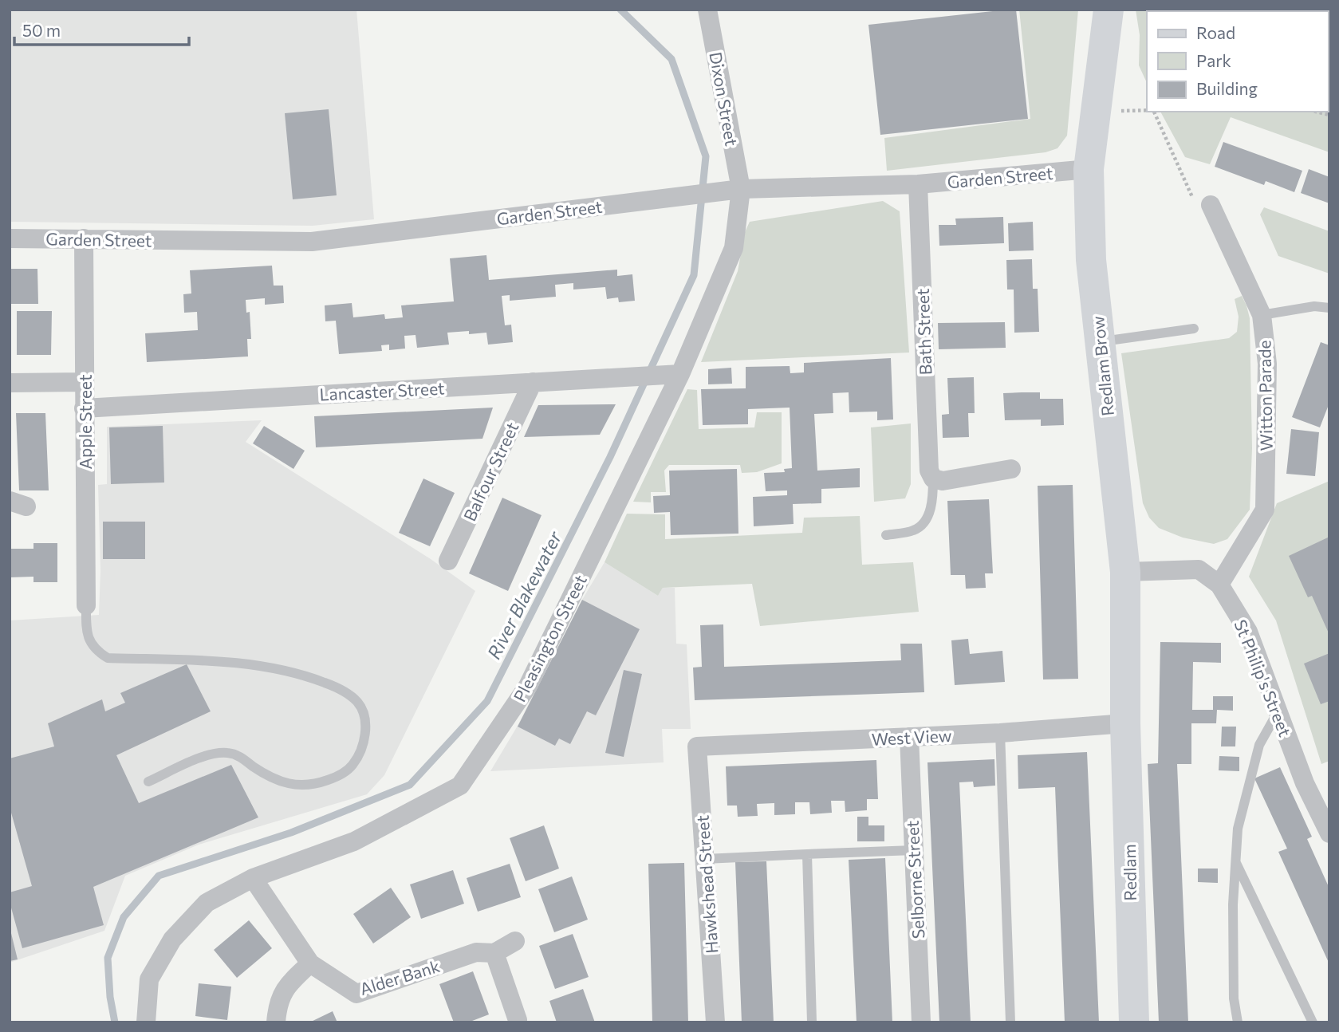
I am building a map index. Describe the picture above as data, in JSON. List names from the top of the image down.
{
  "streets": {
    "main road": ["Redlam Brow", "Redlam"],
    "street": [
      "Dixon Street",
      "Garden Street",
      "Bath Street",
      "Lancaster Street",
      "Witton Parade",
      "Apple Street",
      "Balfour Street",
      "Pleasington Street",
      "St Philip's Street",
      "West View",
      "Selborne Street",
      "Hawkshead Street",
      "Alder Bank"
    ]
  },
  "crossings": [
    ["Dixon Street", "Garden Street"],
    ["Dixon Street", "Pleasington Street"],
    ["Garden Street", "Bath Street"],
    ["Garden Street", "Redlam Brow"],
    ["Garden Street", "Apple Street"],
    ["Garden Street", "Pleasington Street"],
    ["Redlam Brow", "St Philip's Street"],
    ["Redlam Brow", "West View"],
    ["Redlam Brow", "Redlam"],
    ["Lancaster Street", "Apple Street"],
    ["Lancaster Street", "Balfour Street"],
    ["Lancaster Street", "Pleasington Street"],
    ["Witton Parade", "St Philip's Street"],
    ["Pleasington Street", "Alder Bank"],
    ["West View", "Redlam"],
    ["West View", "Selborne Street"],
    ["West View", "Hawkshead Street"]
  ],
  "water": ["River Blakewater"],
  "legend": ["Road", "Park", "Building"],
  "scale_bar": "50 m"
}
